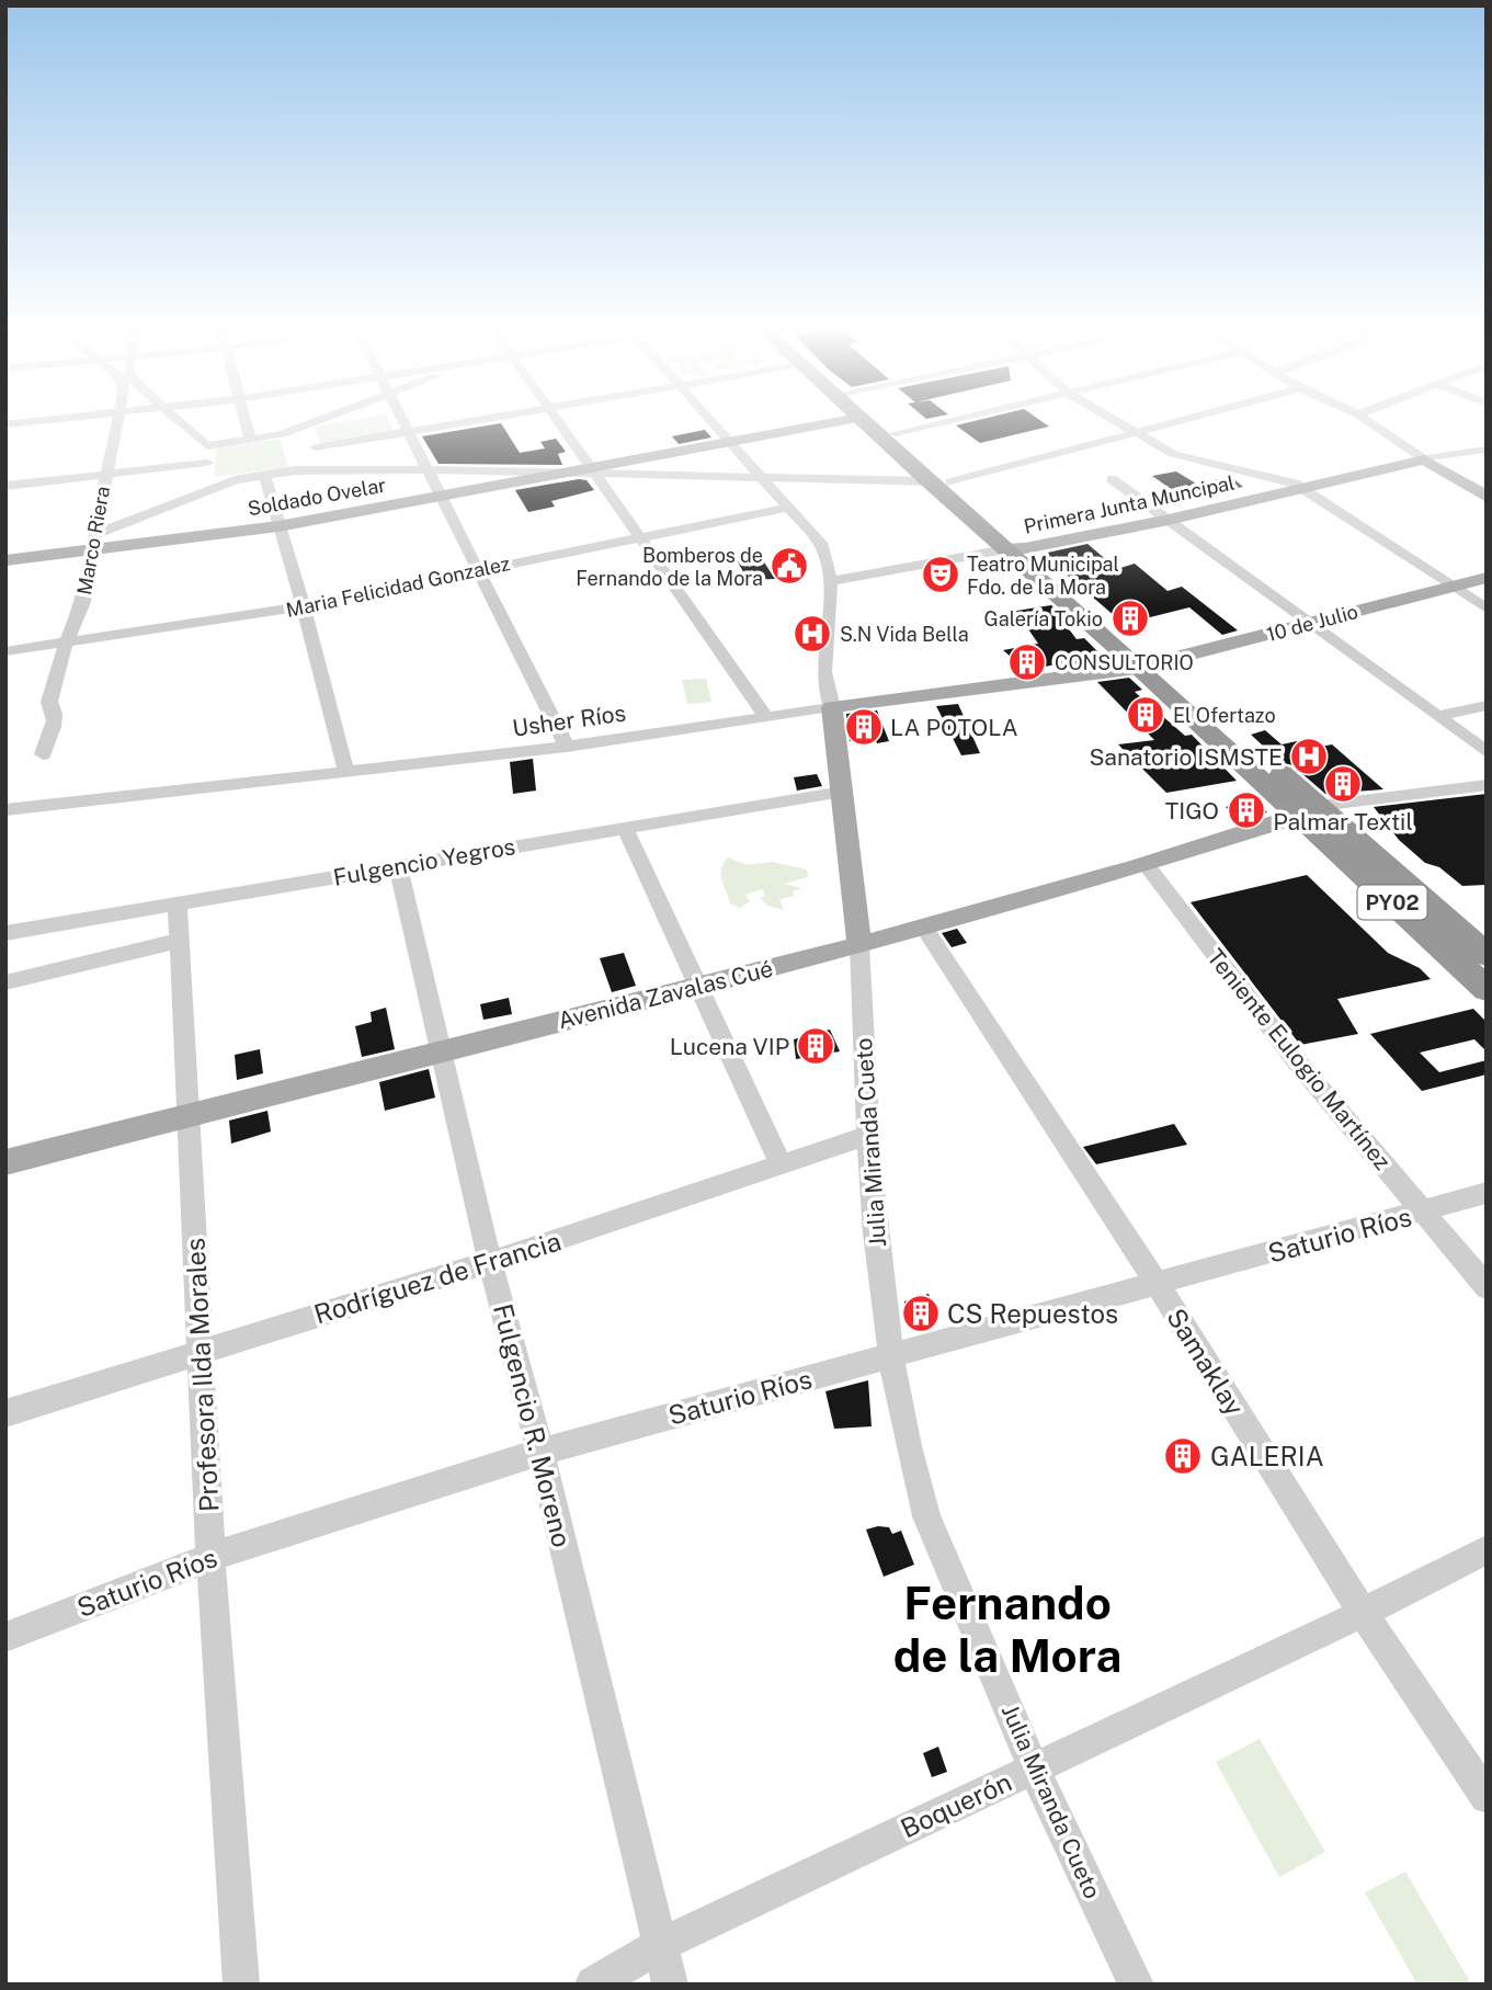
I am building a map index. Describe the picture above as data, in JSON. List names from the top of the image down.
{
  "streets": {
    "highway": ["PY02"],
    "main road": [
      "Soldado Ovelar",
      "Primera Junta Muncipal",
      "10 de Julio",
      "Usher Ríos",
      "Avenida Zavalas Cué",
      "Julia Miranda Cueto"
    ],
    "street": [
      "Marco Riera",
      "Maria Felicidad Gonzalez",
      "Fulgencio Yegros",
      "Teniente Eulogio Martínez",
      "Saturio Ríos",
      "Rodríguez de Francia",
      "Samaklay",
      "Profesora Ilda Morales",
      "Fulgencio R. Moreno",
      "Boquerón"
    ]
  },
  "crossings": [
    ["Soldado Ovelar", "Marco Riera"],
    ["Soldado Ovelar", "PY02"],
    ["Soldado Ovelar", "Julia Miranda Cueto"],
    ["Primera Junta Muncipal", "PY02"],
    ["Marco Riera", "Maria Felicidad Gonzalez"],
    ["Maria Felicidad Gonzalez", "Julia Miranda Cueto"],
    ["10 de Julio", "Usher Ríos"],
    ["10 de Julio", "PY02"],
    ["Usher Ríos", "PY02"],
    ["Usher Ríos", "Julia Miranda Cueto"],
    ["Fulgencio Yegros", "Julia Miranda Cueto"],
    ["Fulgencio Yegros", "Profesora Ilda Morales"],
    ["Fulgencio Yegros", "Fulgencio R. Moreno"],
    ["PY02", "Avenida Zavalas Cué"],
    ["Avenida Zavalas Cué", "Teniente Eulogio Martínez"],
    ["Avenida Zavalas Cué", "Julia Miranda Cueto"],
    ["Avenida Zavalas Cué", "Samaklay"],
    ["Avenida Zavalas Cué", "Profesora Ilda Morales"],
    ["Avenida Zavalas Cué", "Fulgencio R. Moreno"],
    ["Teniente Eulogio Martínez", "Saturio Ríos"],
    ["Julia Miranda Cueto", "Saturio Ríos"],
    ["Julia Miranda Cueto", "Rodríguez de Francia"],
    ["Julia Miranda Cueto", "Boquerón"],
    ["Saturio Ríos", "Samaklay"],
    ["Saturio Ríos", "Profesora Ilda Morales"],
    ["Saturio Ríos", "Fulgencio R. Moreno"],
    ["Rodríguez de Francia", "Profesora Ilda Morales"],
    ["Rodríguez de Francia", "Fulgencio R. Moreno"],
    ["Samaklay", "Boquerón"],
    ["Fulgencio R. Moreno", "Boquerón"]
  ],
  "districts": ["Fernando de la Mora"],
  "places": {
    "public building": ["Bomberos de Fernando de la Mora"],
    "theatre": ["Teatro Municipal Fdo. de la Mora"],
    "building": [
      "Galería Tokio",
      "CONSULTORIO",
      "El Ofertazo",
      "LA POTOLA",
      "Palmar Textil",
      "TIGO",
      "Lucena VIP",
      "CS Repuestos",
      "GALERIA"
    ],
    "hospital": ["S.N Vida Bella", "Sanatorio ISMSTE"]
  }
}
